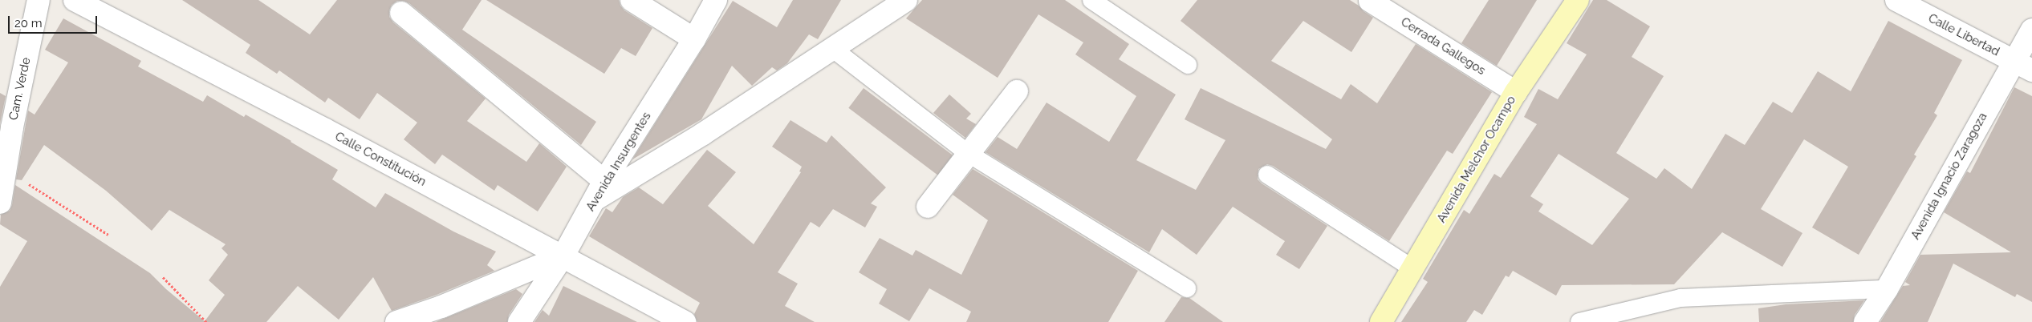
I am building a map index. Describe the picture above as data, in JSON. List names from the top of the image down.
{
  "streets": {
    "main road": ["Avenida Melchor Ocampo"],
    "street": [
      "Calle Libertad",
      "Cerrada Gallegos",
      "Cam. Verde",
      "Calle Constitución",
      "Avenida Insurgentes",
      "Avenida Ignacio Zaragoza"
    ]
  },
  "crossings": [
    ["Calle Libertad", "Avenida Ignacio Zaragoza"],
    ["Cerrada Gallegos", "Avenida Melchor Ocampo"],
    ["Calle Constitución", "Avenida Insurgentes"]
  ],
  "scale_bar": "20 m"
}
